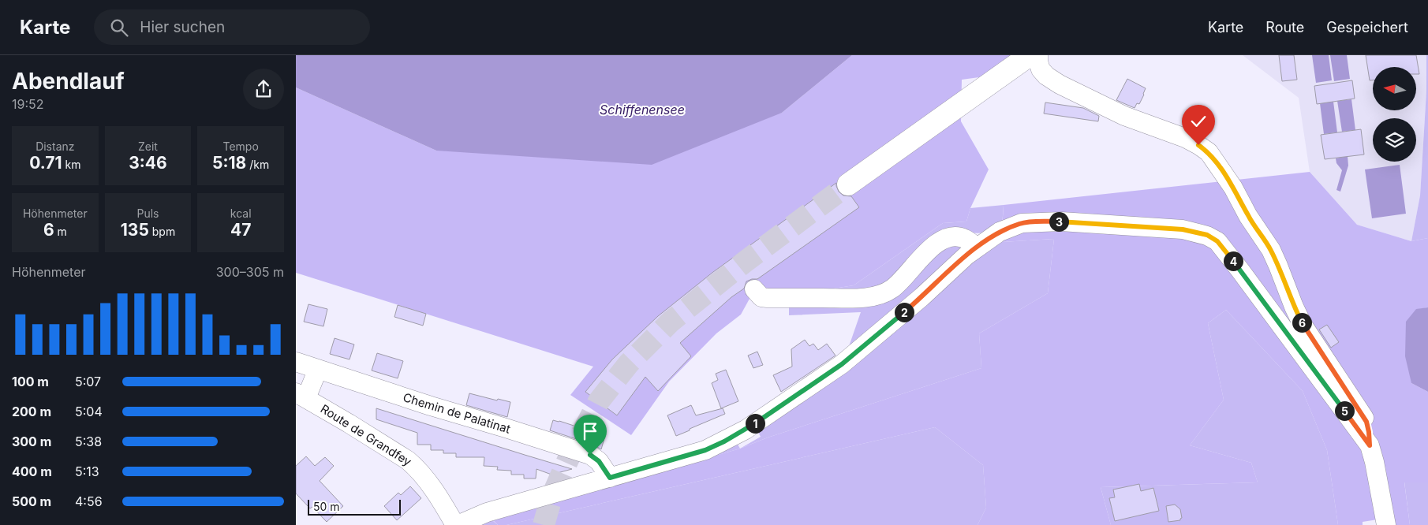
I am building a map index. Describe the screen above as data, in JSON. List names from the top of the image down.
{
  "streets": {
    "street": ["Chemin de Palatinat", "Route de Grandfey"]
  },
  "water": ["Schiffenensee"],
  "scale_bar": "50 m",
  "north": "left",
  "page": {
    "header": "Karte",
    "search": "Hier suchen",
    "nav": ["Karte", "Route", "Gespeichert"],
    "heading": ["Abendlauf", "19:52"],
    "stats": [
      ["Distanz", "0.71 km"],
      ["Zeit", "3:46"],
      ["Tempo", "5:18 /km"],
      ["Höhenmeter", "6 m"],
      ["Puls", "135 bpm"],
      ["kcal", "47"]
    ],
    "pins": [
      "3",
      "4",
      "2",
      "6",
      "5",
      "1"
    ],
    "chart": ["Höhenmeter", "300–305 m"],
    "list": [
      {
        "name": "100 m",
        "note": "5:07"
      },
      {
        "name": "200 m",
        "note": "5:04"
      },
      {
        "name": "300 m",
        "note": "5:38"
      },
      {
        "name": "400 m",
        "note": "5:13"
      },
      {
        "name": "500 m",
        "note": "4:56"
      }
    ],
    "scale": "50 m"
  }
}
